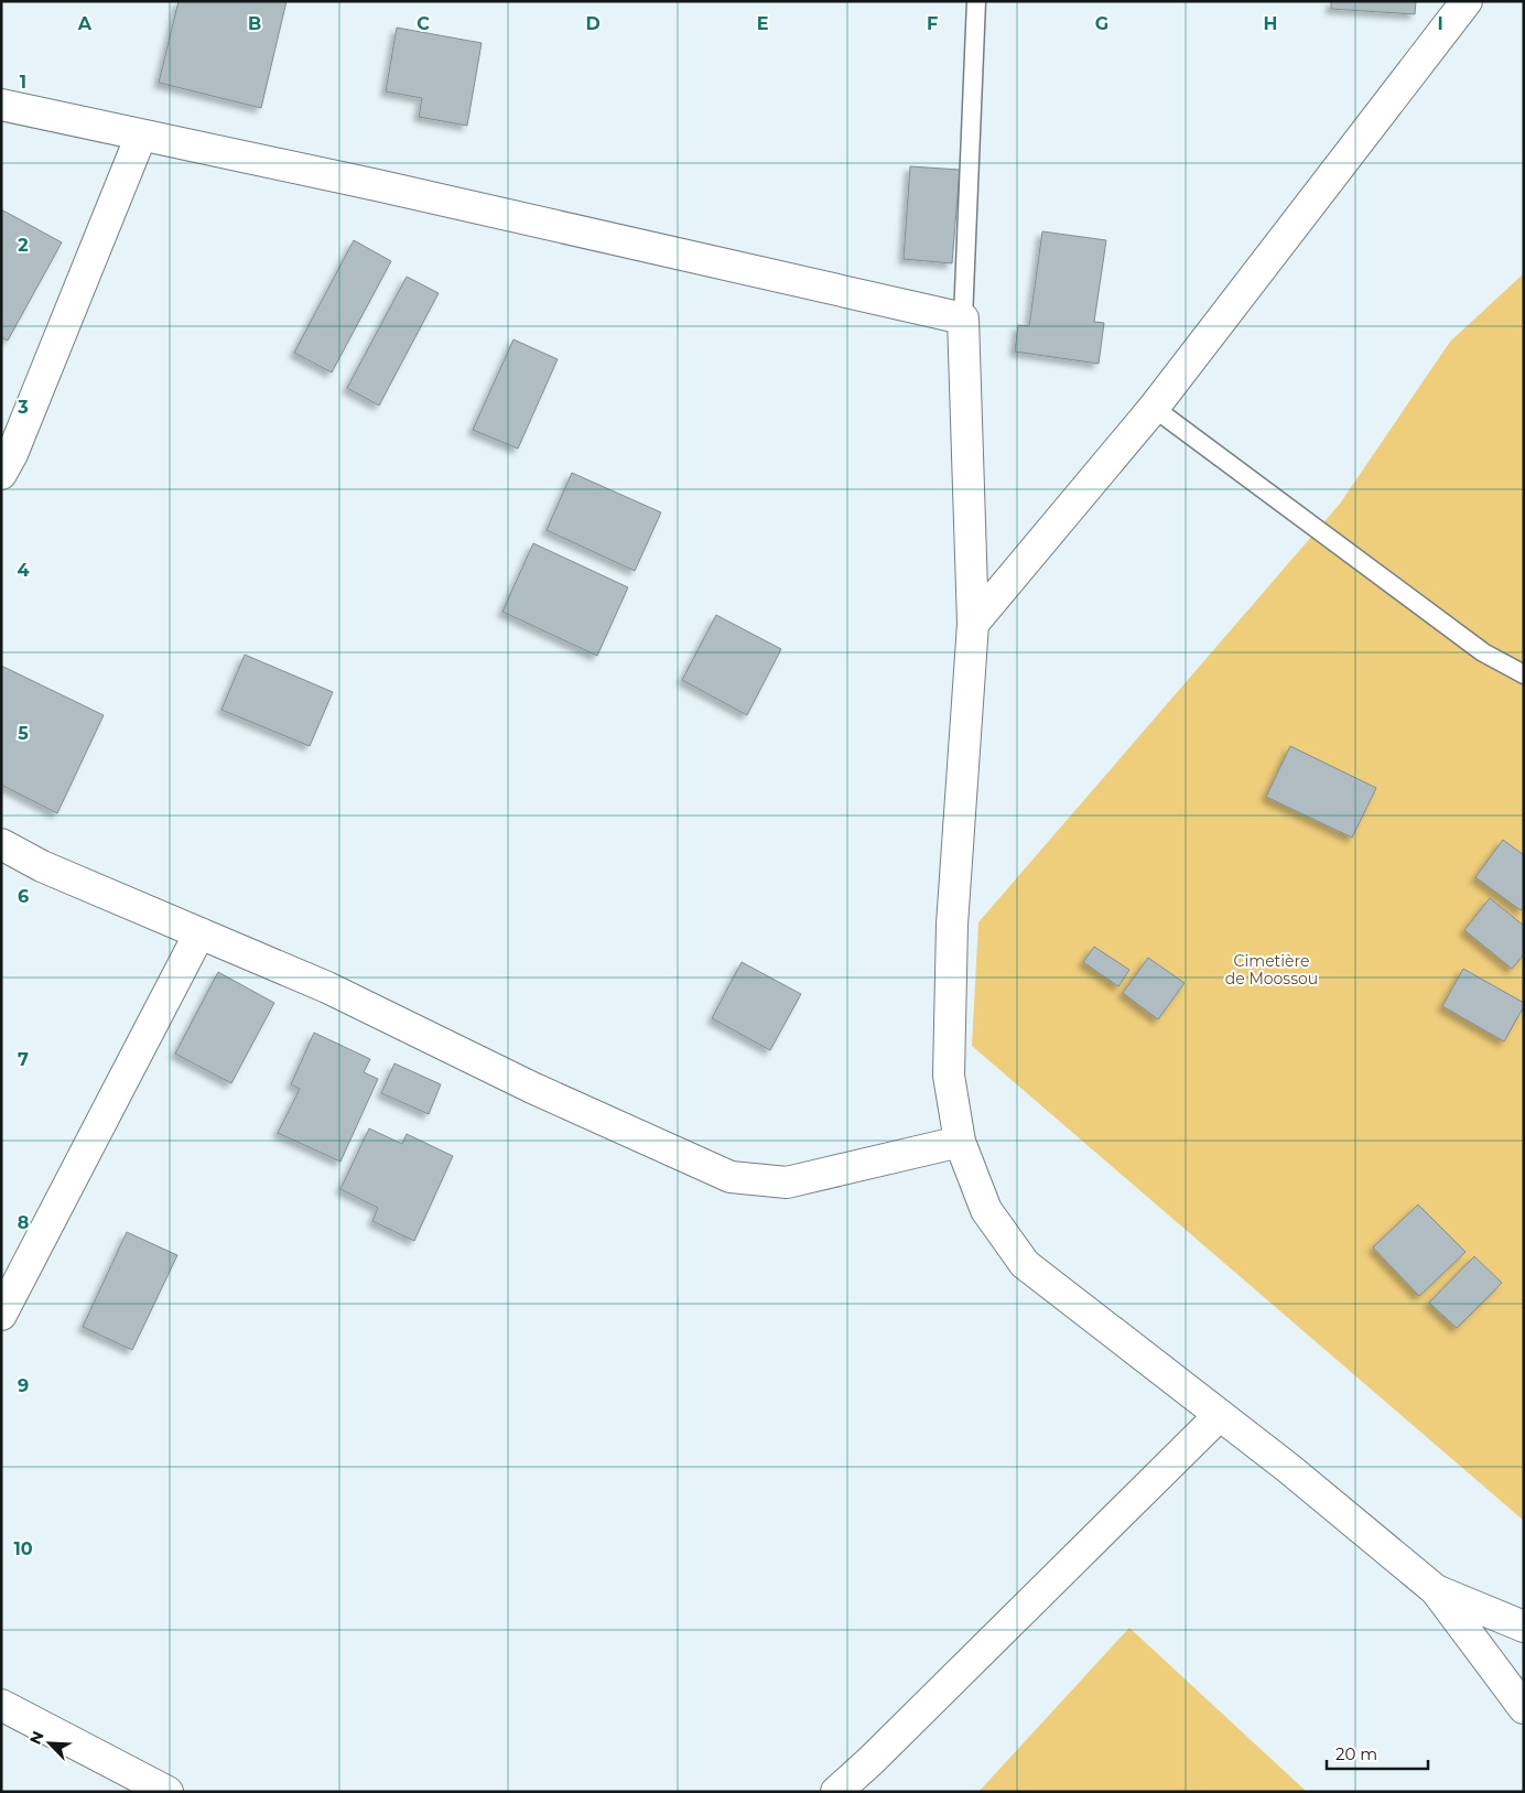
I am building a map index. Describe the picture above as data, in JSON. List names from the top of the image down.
{
  "parks": ["Cimetière de Moossou"],
  "scale_bar": "20 m",
  "north": "top left",
  "grid": {
    "columns": [
      "A",
      "B",
      "C",
      "D",
      "E",
      "F",
      "G",
      "H",
      "I"
    ],
    "rows": [
      "1",
      "2",
      "3",
      "4",
      "5",
      "6",
      "7",
      "8",
      "9",
      "10"
    ]
  }
}
